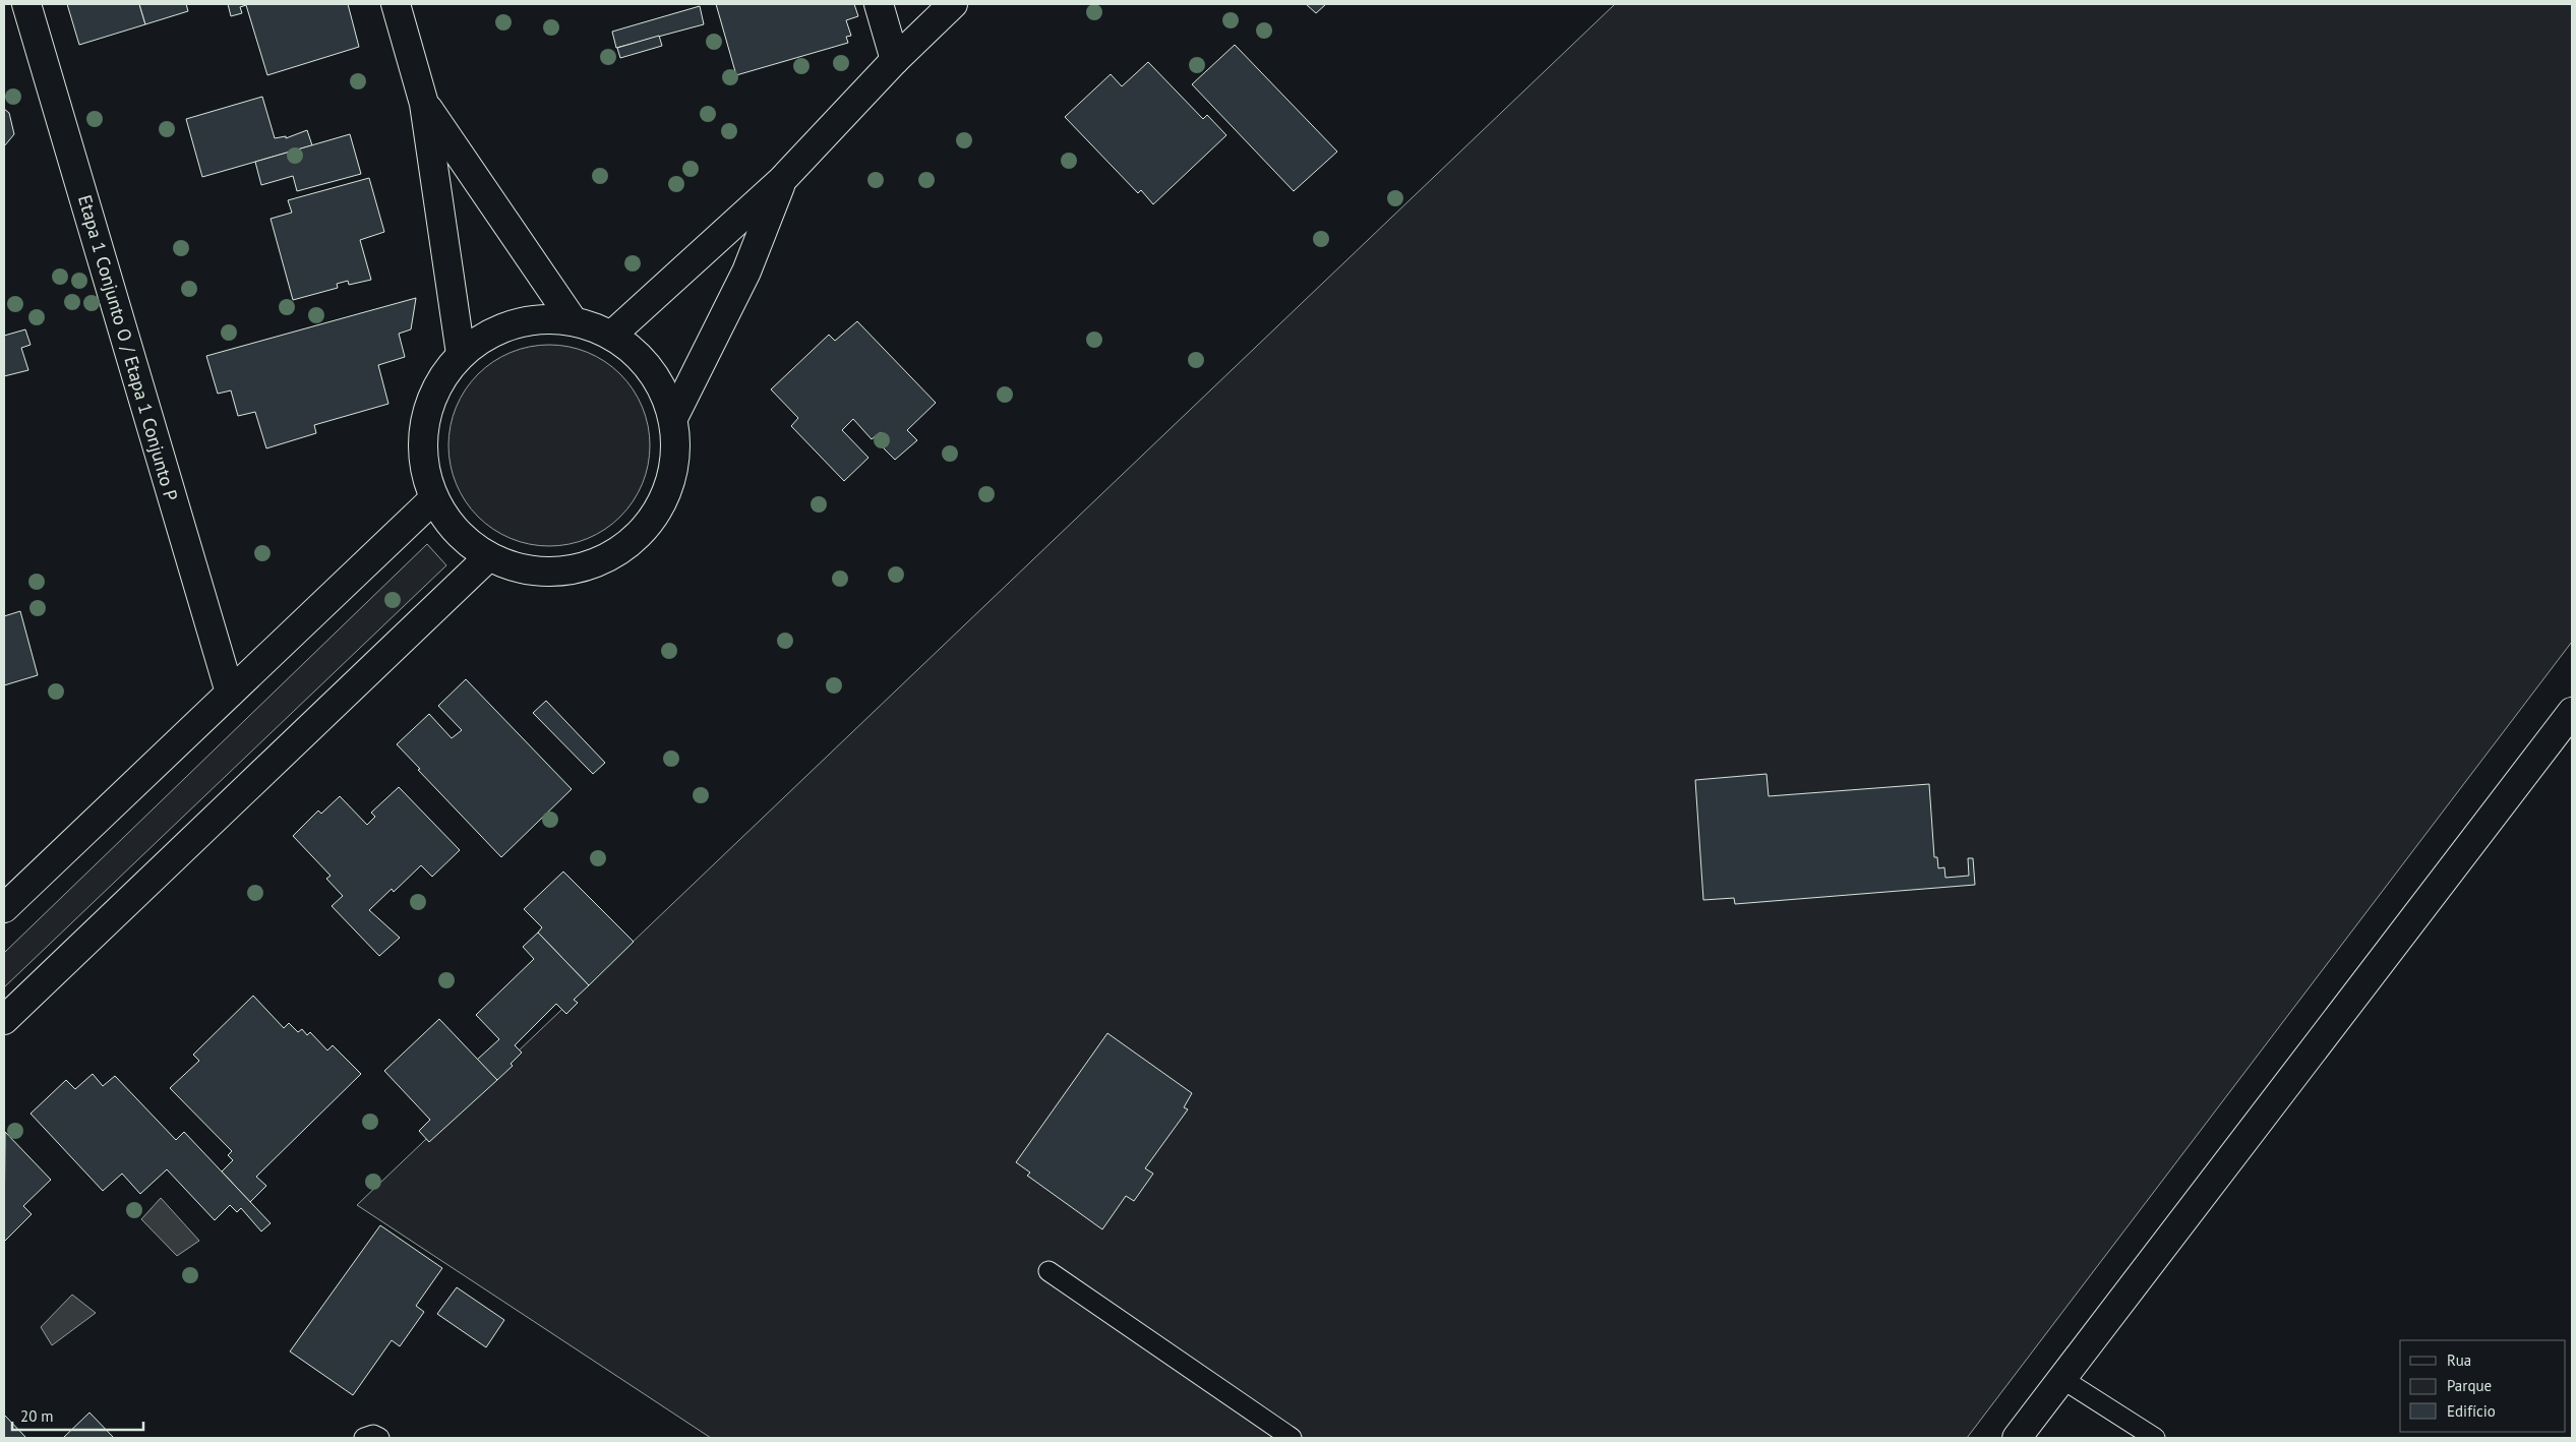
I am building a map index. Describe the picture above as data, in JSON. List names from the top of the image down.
{
  "streets": {
    "street": ["Etapa 1 Conjunto O / Etapa 1 Conjunto P"]
  },
  "legend": ["Rua", "Parque", "Edifício"],
  "scale_bar": "20 m"
}
